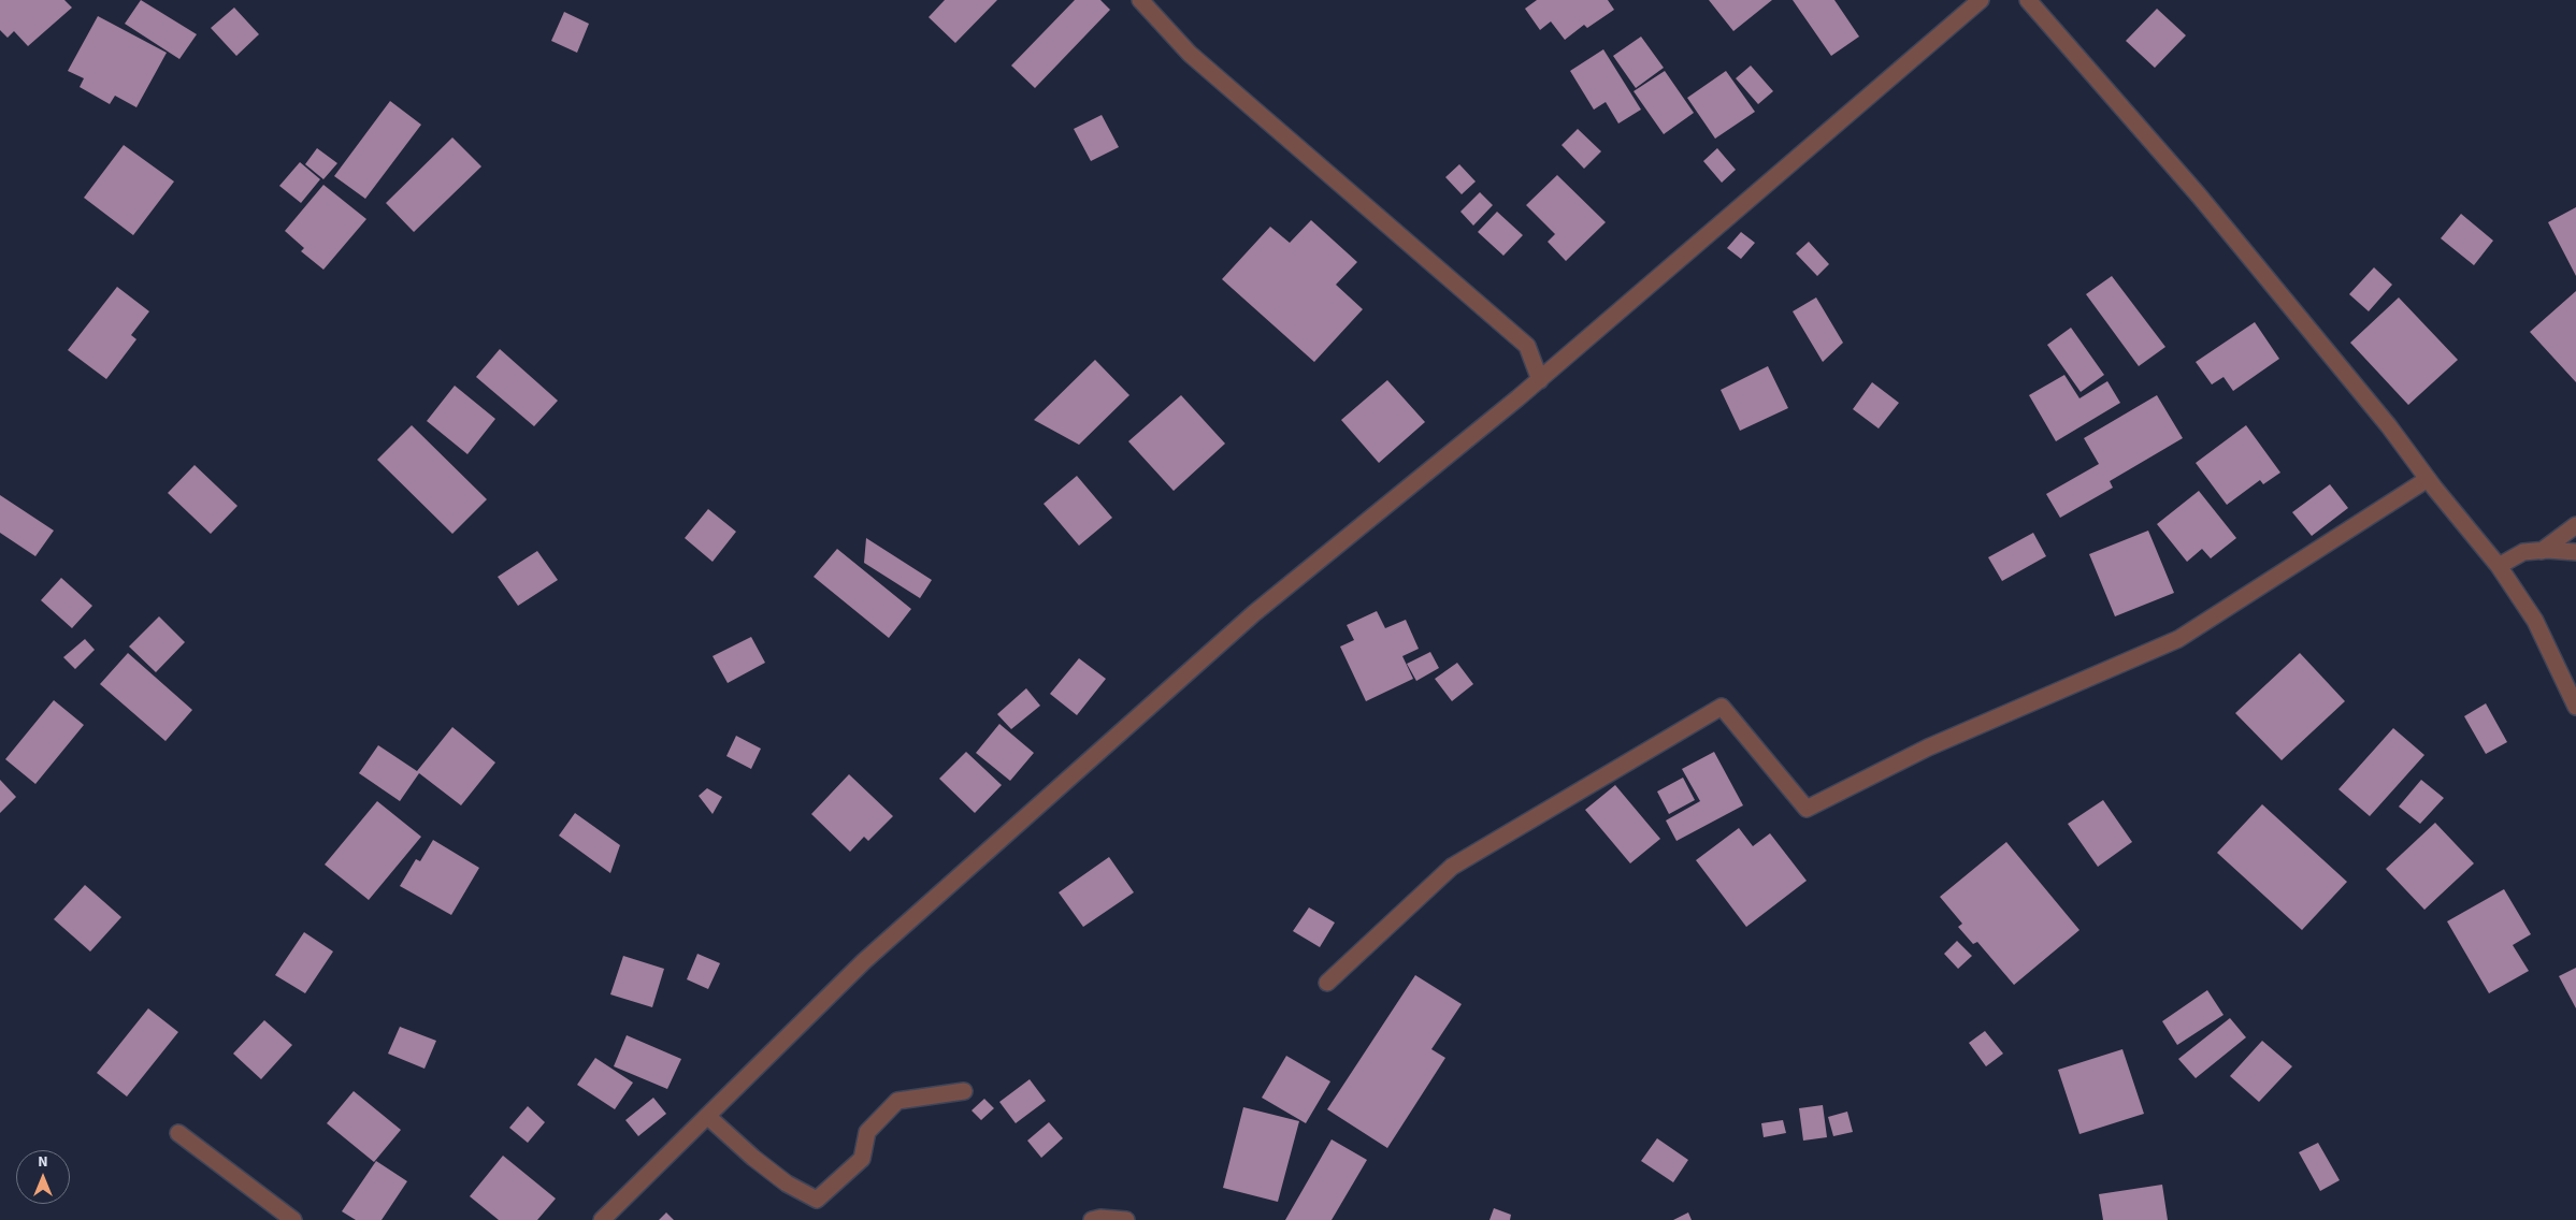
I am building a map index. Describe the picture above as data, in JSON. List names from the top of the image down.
{
  "north": "top"
}
